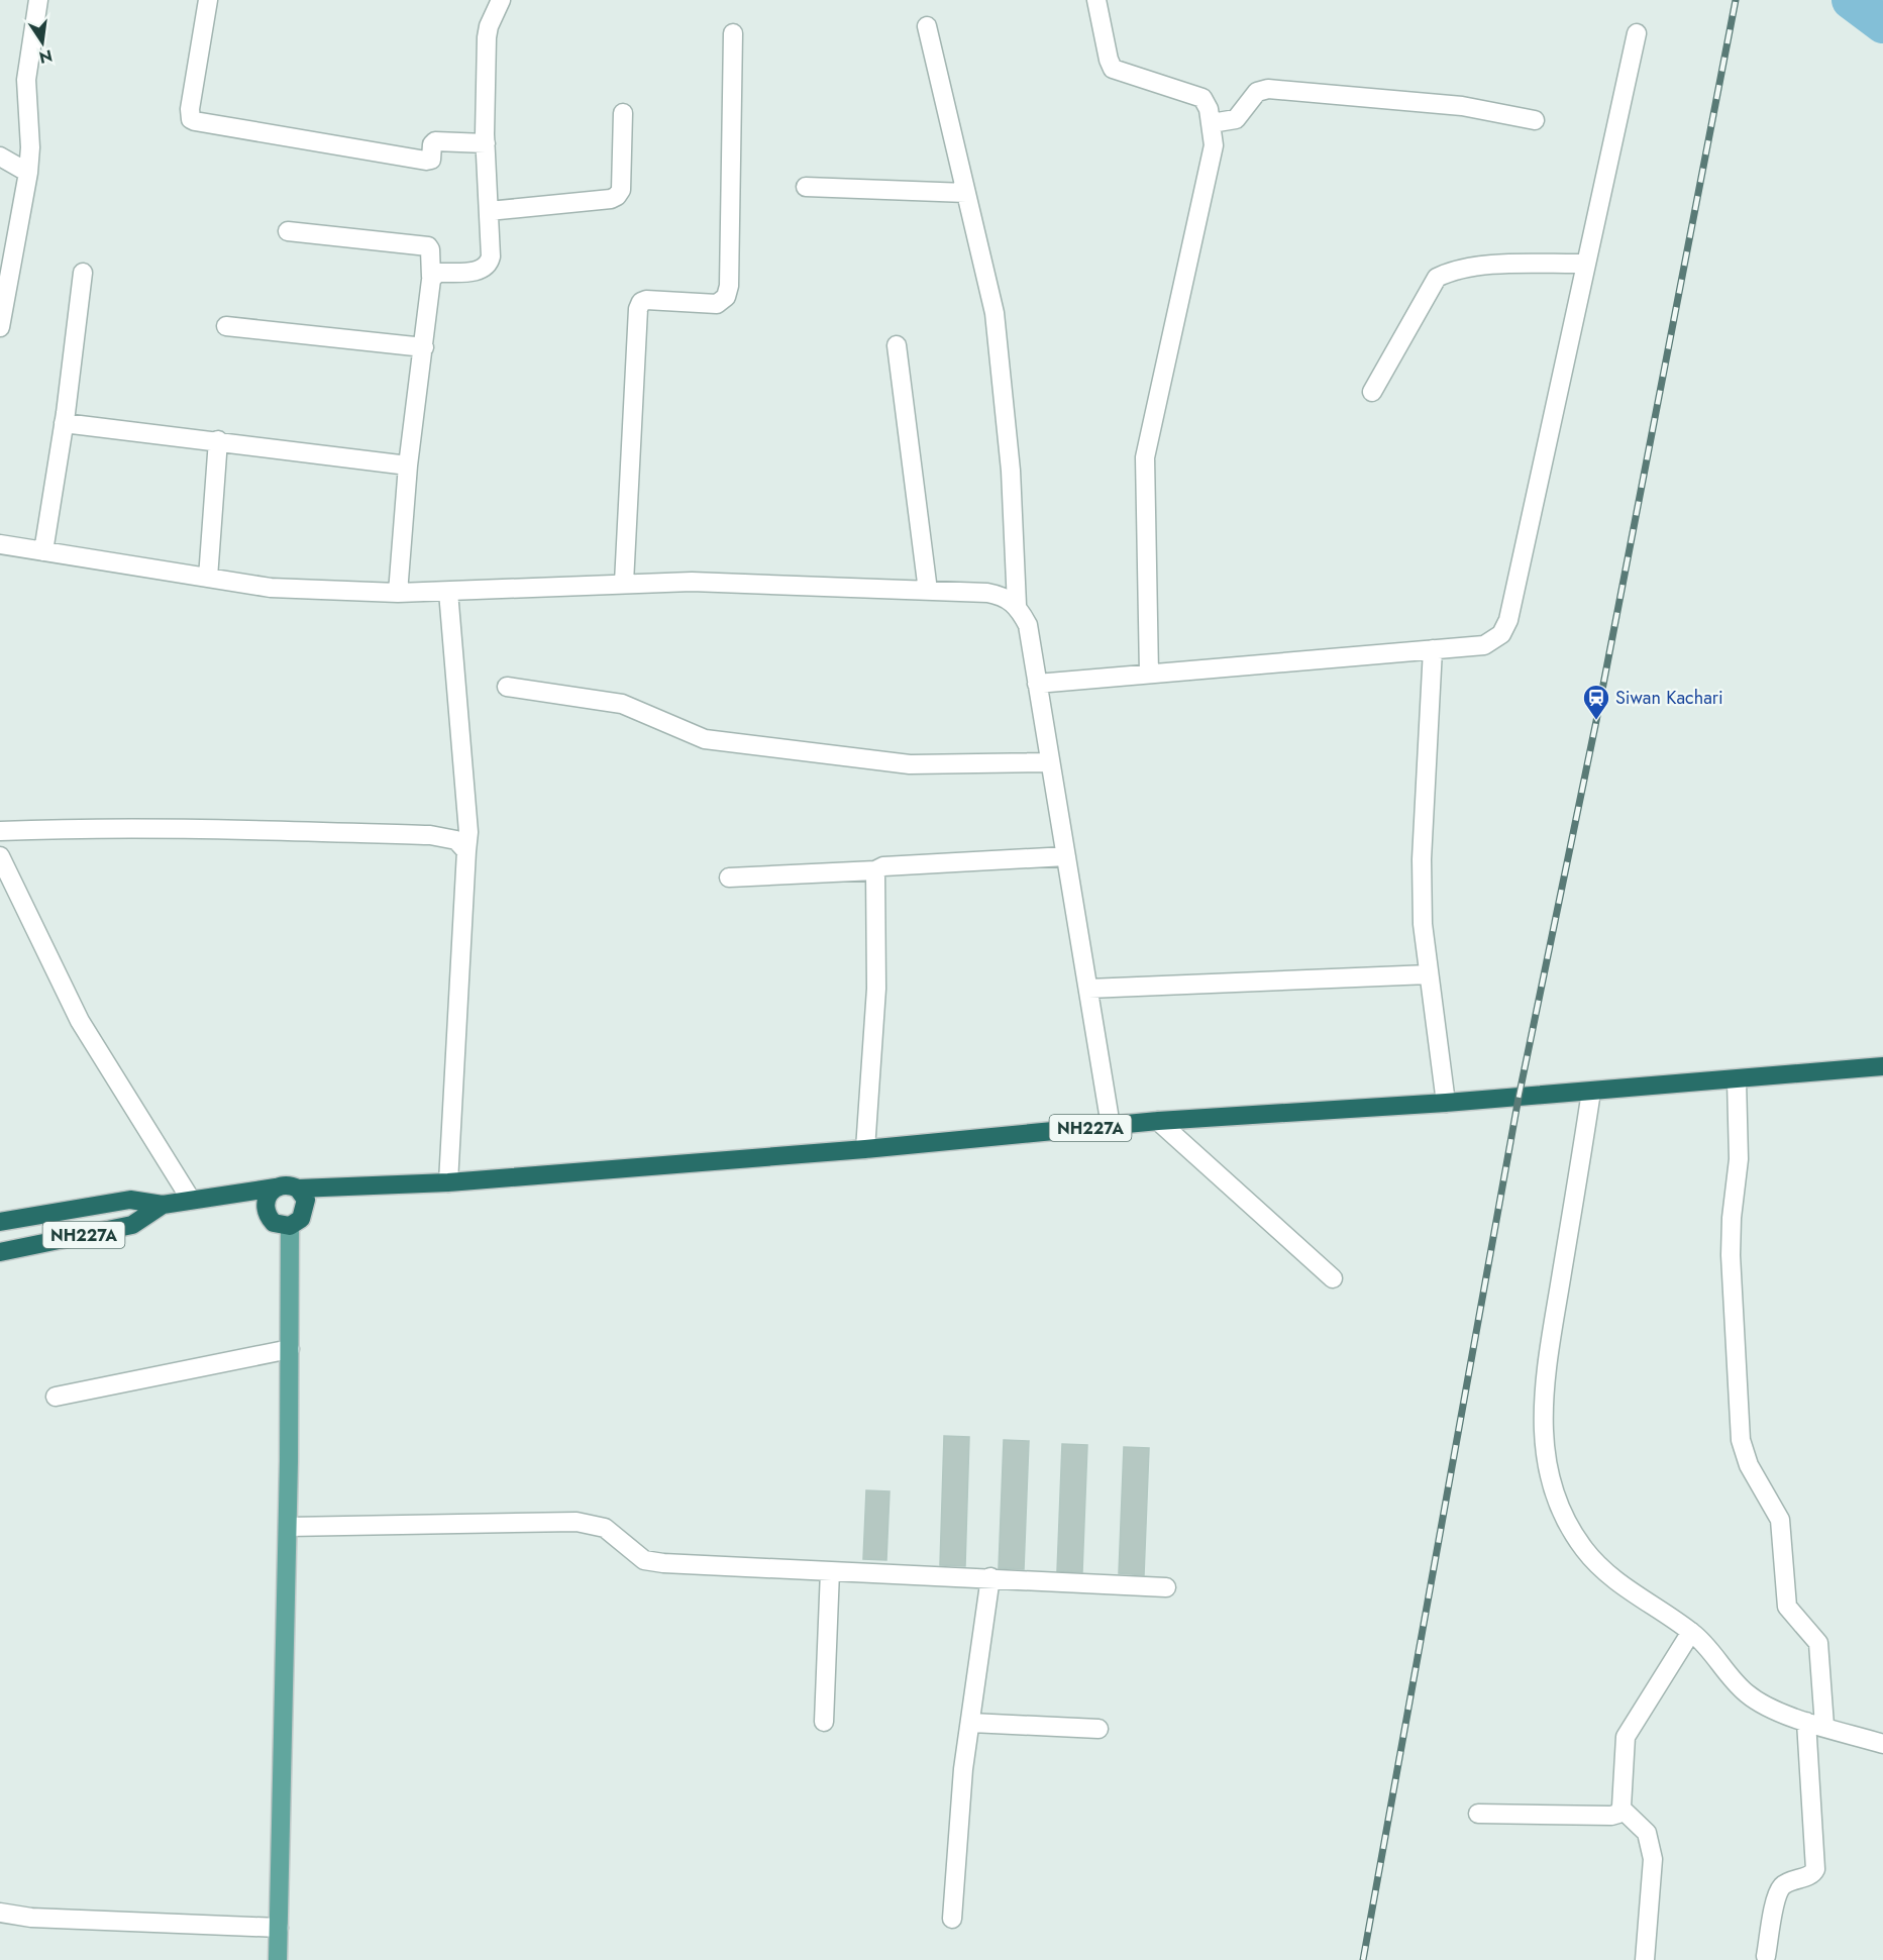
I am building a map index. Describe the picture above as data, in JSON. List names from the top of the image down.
{
  "streets": {
    "highway": ["NH227A"]
  },
  "places": {
    "station": ["Siwan Kachari"]
  },
  "north": "bottom"
}
